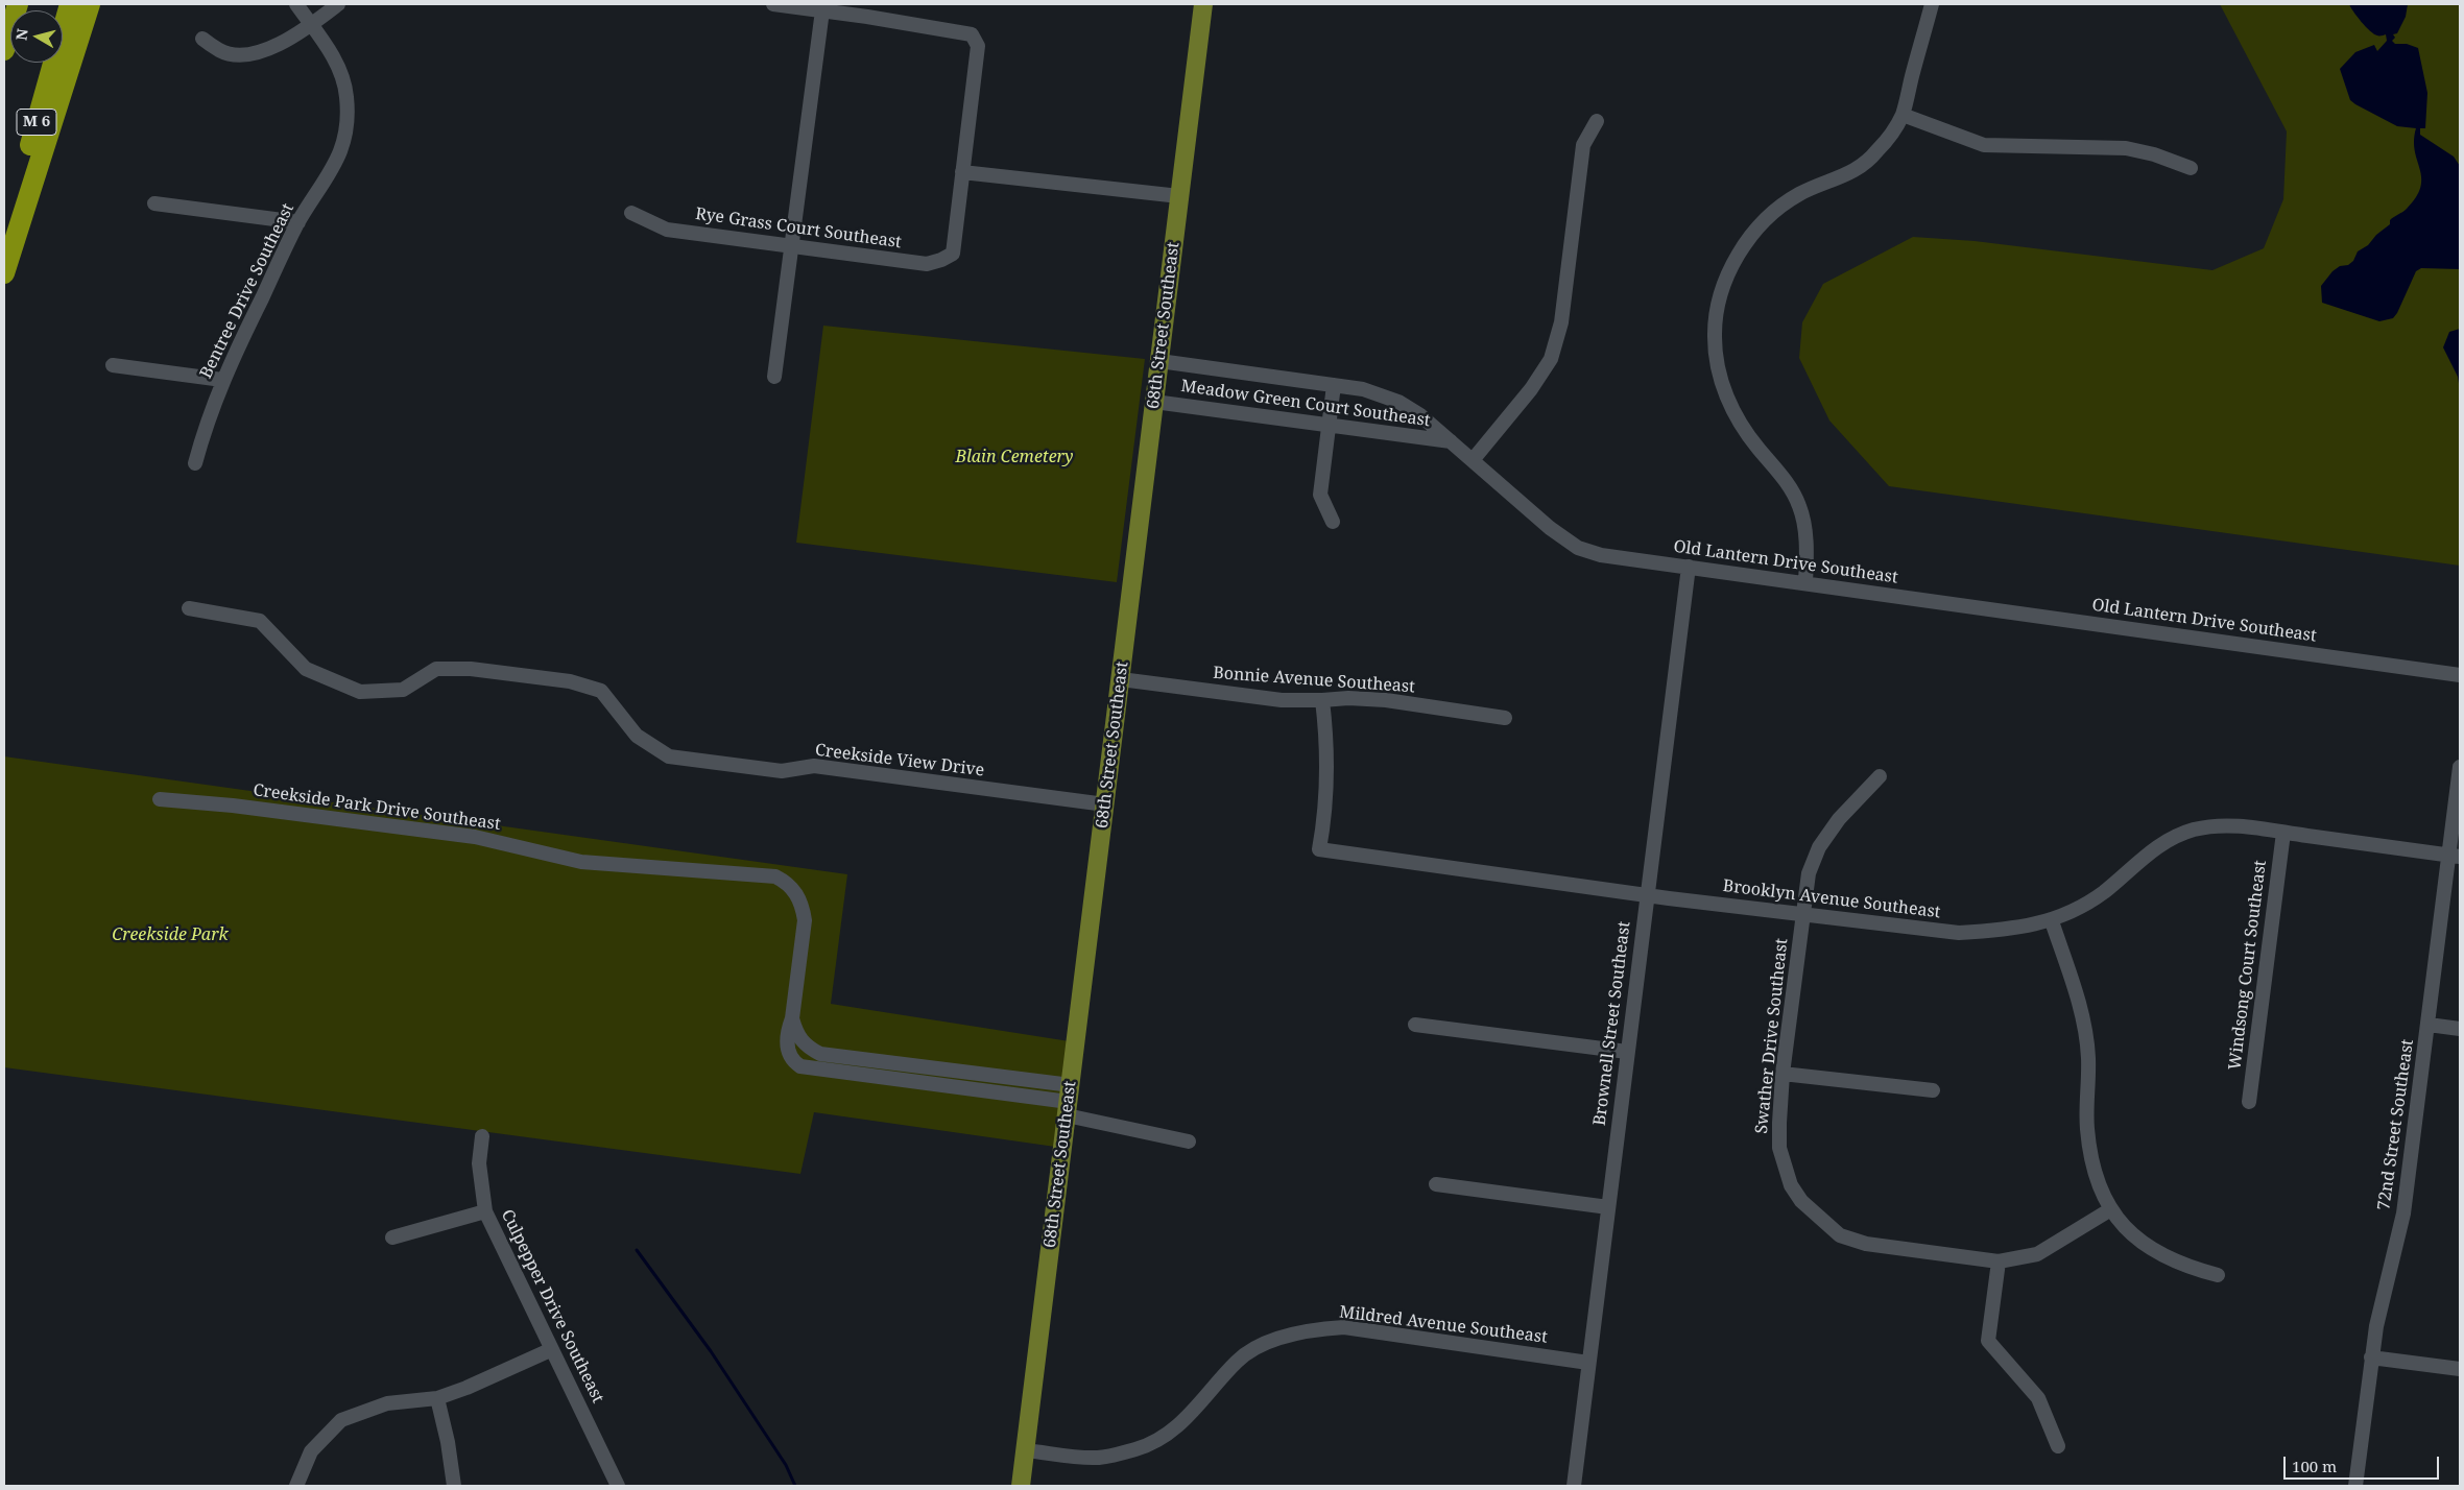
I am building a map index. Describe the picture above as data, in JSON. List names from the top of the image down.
{
  "streets": {
    "highway": ["M 6"],
    "main road": ["68th Street Southeast"],
    "street": [
      "Rye Grass Court Southeast",
      "Bentree Drive Southeast",
      "Meadow Green Court Southeast",
      "Old Lantern Drive Southeast",
      "Bonnie Avenue Southeast",
      "Creekside View Drive",
      "Creekside Park Drive Southeast",
      "Brooklyn Avenue Southeast",
      "Windsong Court Southeast",
      "Brownell Street Southeast",
      "Swather Drive Southeast",
      "72nd Street Southeast",
      "Culpepper Drive Southeast",
      "Mildred Avenue Southeast"
    ]
  },
  "crossings": [
    ["68th Street Southeast", "Meadow Green Court Southeast"],
    ["68th Street Southeast", "Old Lantern Drive Southeast"],
    ["68th Street Southeast", "Bonnie Avenue Southeast"],
    ["68th Street Southeast", "Creekside View Drive"],
    ["68th Street Southeast", "Creekside Park Drive Southeast"],
    ["68th Street Southeast", "Mildred Avenue Southeast"],
    ["Meadow Green Court Southeast", "Old Lantern Drive Southeast"],
    ["Old Lantern Drive Southeast", "Brownell Street Southeast"],
    ["Bonnie Avenue Southeast", "Brooklyn Avenue Southeast"],
    ["Brooklyn Avenue Southeast", "Windsong Court Southeast"],
    ["Brooklyn Avenue Southeast", "Brownell Street Southeast"],
    ["Brooklyn Avenue Southeast", "Swather Drive Southeast"],
    ["Brooklyn Avenue Southeast", "72nd Street Southeast"],
    ["Brownell Street Southeast", "Mildred Avenue Southeast"]
  ],
  "parks": ["Blain Cemetery", "Creekside Park"],
  "scale_bar": "100 m",
  "north": "left"
}
